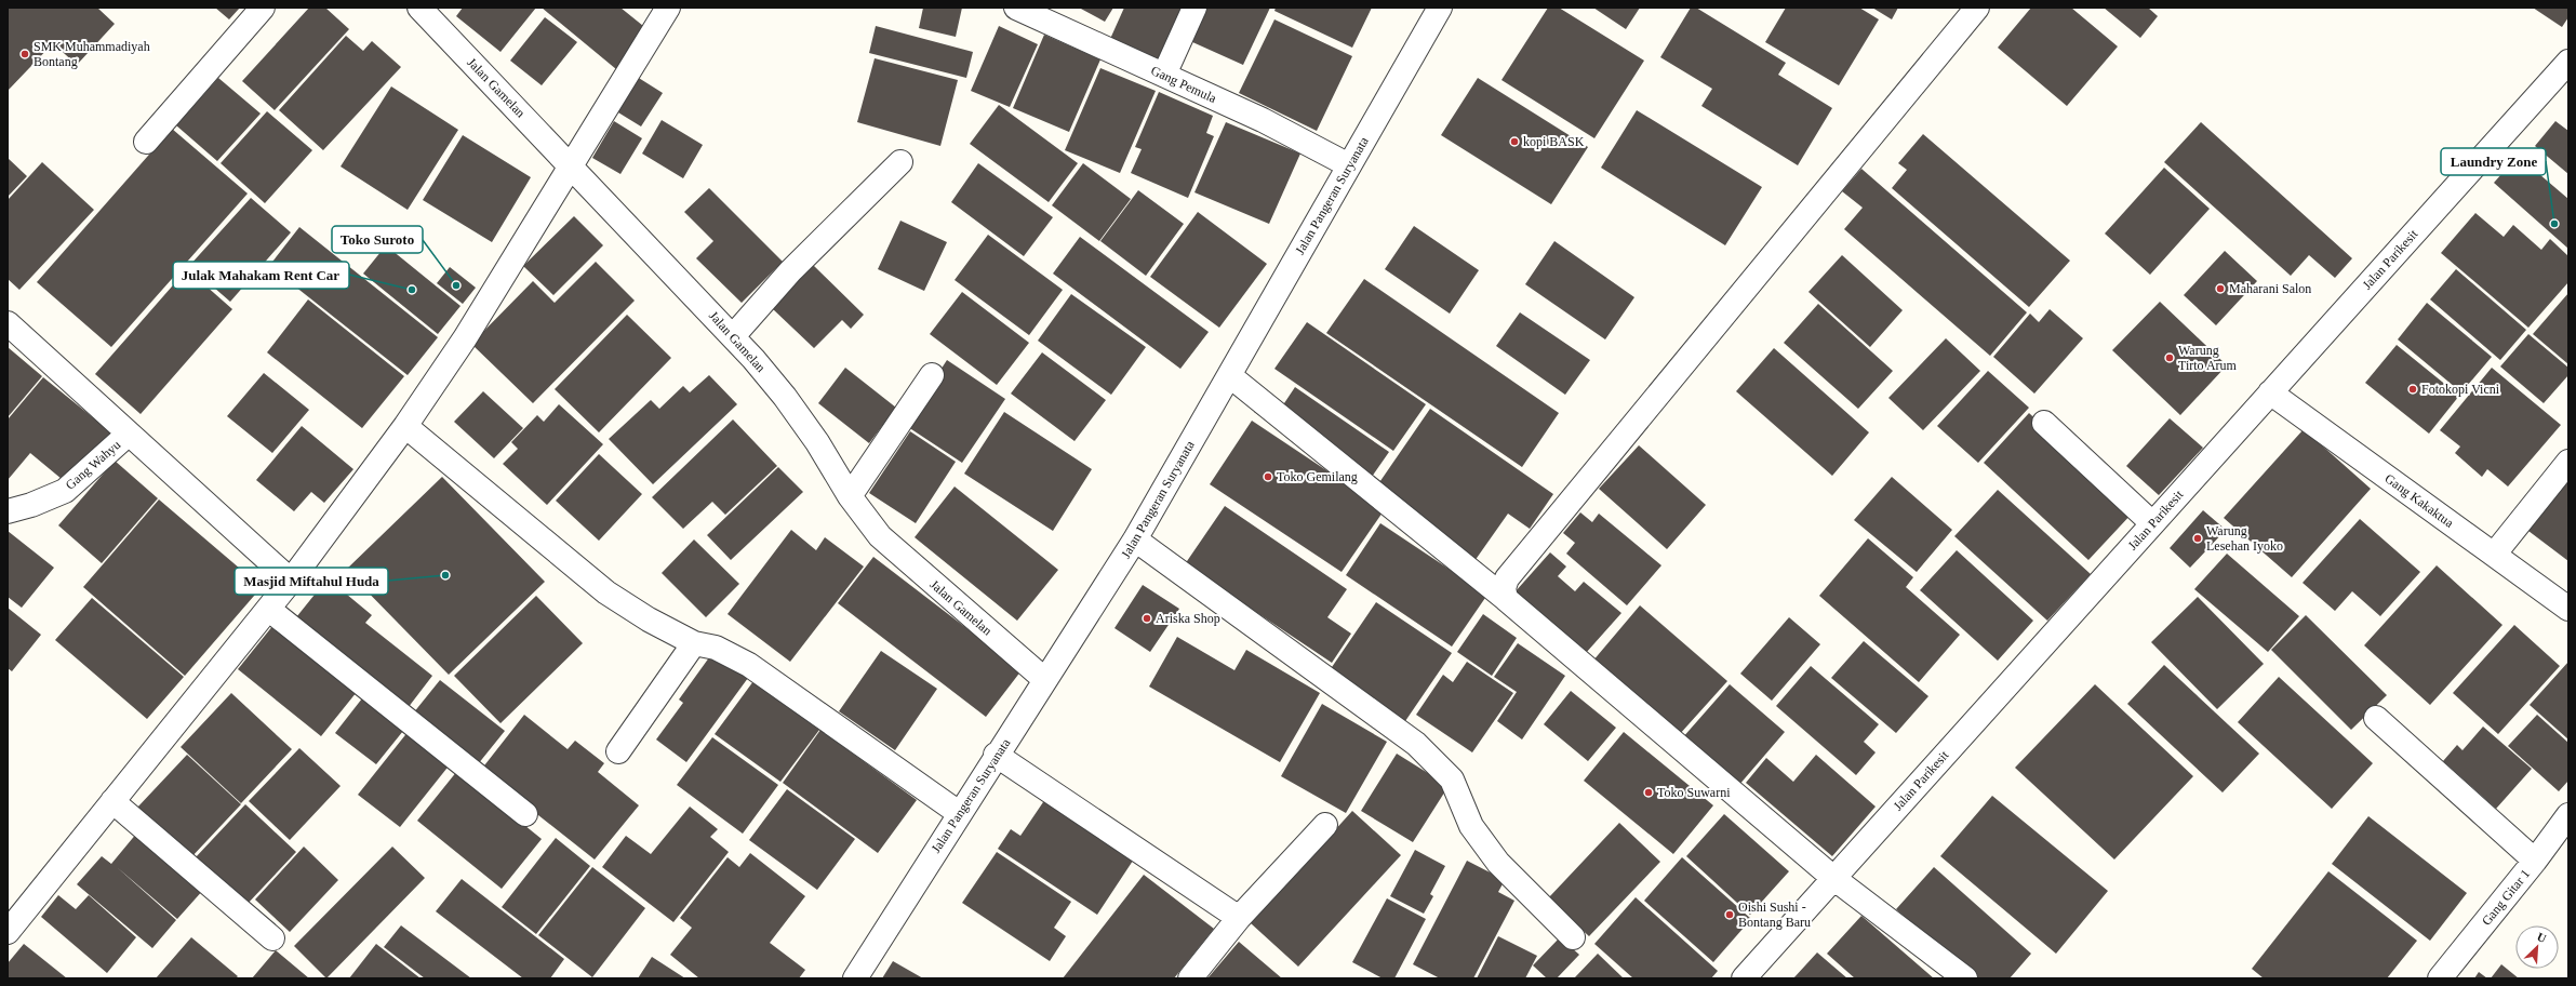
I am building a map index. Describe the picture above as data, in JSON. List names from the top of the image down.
{
  "streets": {
    "street": [
      "Gang Pemula",
      "Jalan Gamelan",
      "Jalan Pangeran Suryanata",
      "Jalan Parikesit",
      "Gang Wahyu",
      "Gang Kakaktua",
      "Gang Gitar 1"
    ]
  },
  "crossings": [
    ["Gang Pemula", "Jalan Pangeran Suryanata"],
    ["Jalan Gamelan", "Jalan Pangeran Suryanata"],
    ["Jalan Parikesit", "Gang Kakaktua"]
  ],
  "places": [
    "SMK Muhammadiyah Bontang",
    "kopi BASK",
    "Laundry Zone",
    "Toko Suroto",
    "Maharani Salon",
    "Julak Mahakam Rent Car",
    "Warung Tirto Arum",
    "Fotokopi Vicni",
    "Toko Gemilang",
    "Warung Lesehan Iyoko",
    "Masjid Miftahul Huda",
    "Ariska Shop",
    "Toko Suwarni",
    "Oishi Sushi - Bontang Baru"
  ],
  "north": "top right"
}
